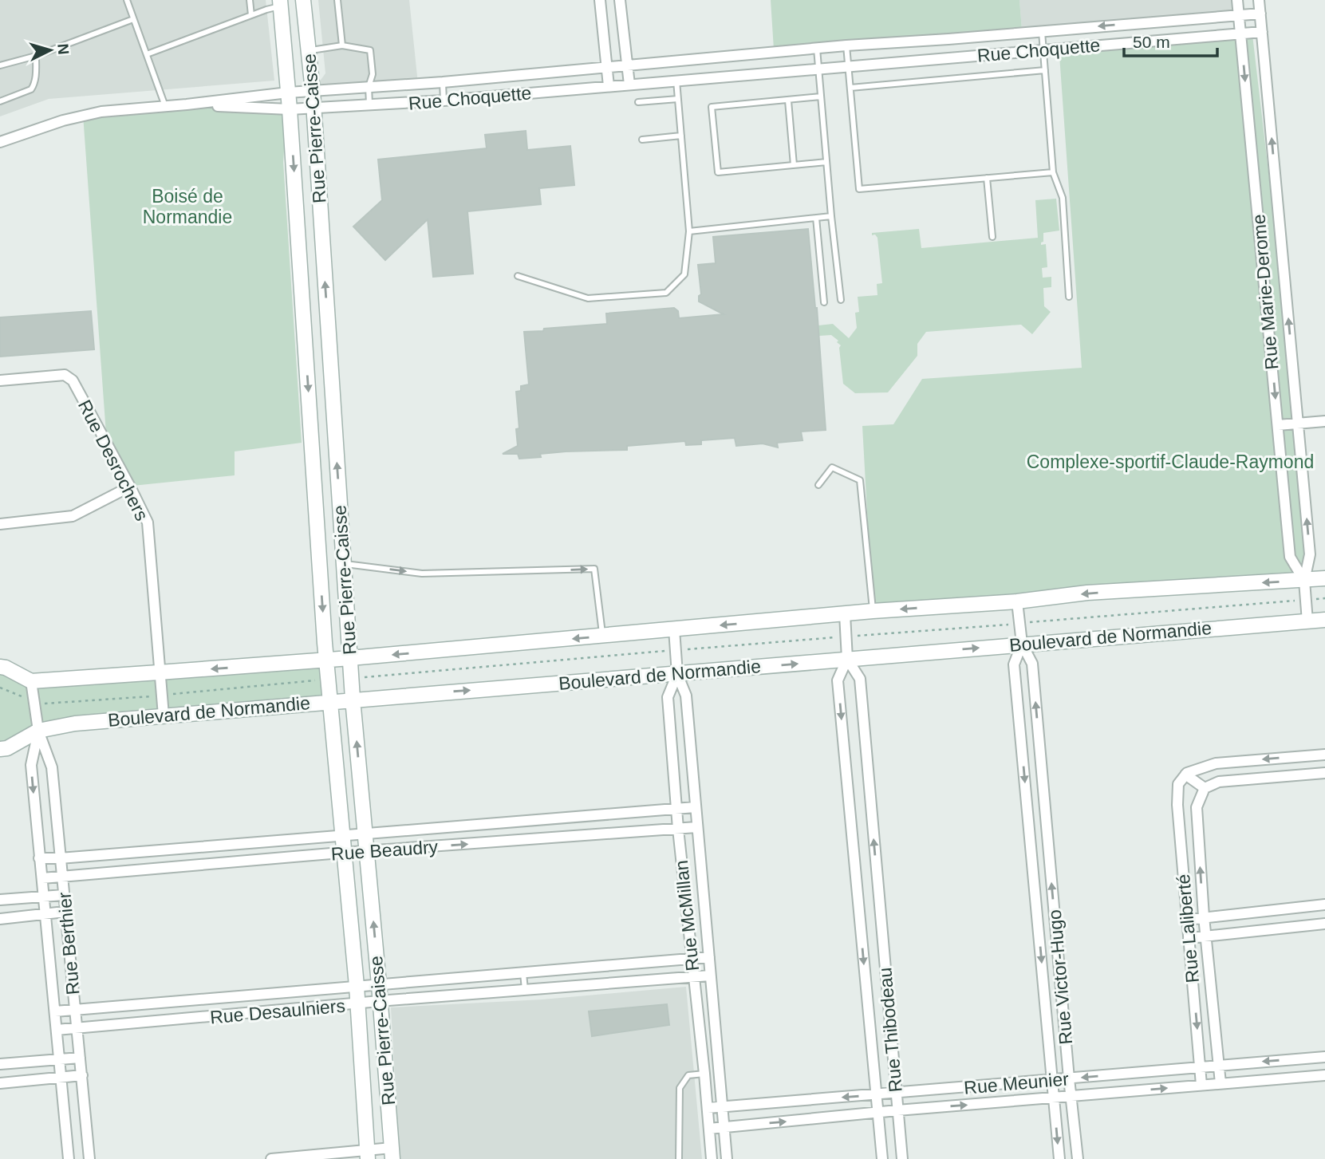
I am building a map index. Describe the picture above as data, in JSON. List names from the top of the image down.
{
  "streets": {
    "street": [
      "Rue Choquette",
      "Rue Pierre-Caisse",
      "Rue Marie-Derome",
      "Rue Desrochers",
      "Boulevard de Normandie",
      "Rue Beaudry",
      "Rue McMillan",
      "Rue Laliberté",
      "Rue Berthier",
      "Rue Victor-Hugo",
      "Rue Desaulniers",
      "Rue Thibodeau",
      "Rue Meunier"
    ]
  },
  "crossings": [
    ["Rue Choquette", "Rue Pierre-Caisse"],
    ["Rue Choquette", "Rue Marie-Derome"],
    ["Rue Pierre-Caisse", "Boulevard de Normandie"],
    ["Rue Pierre-Caisse", "Rue Beaudry"],
    ["Rue Pierre-Caisse", "Rue Desaulniers"],
    ["Rue Marie-Derome", "Boulevard de Normandie"],
    ["Rue Desrochers", "Boulevard de Normandie"],
    ["Boulevard de Normandie", "Rue McMillan"],
    ["Boulevard de Normandie", "Rue Berthier"],
    ["Boulevard de Normandie", "Rue Victor-Hugo"],
    ["Boulevard de Normandie", "Rue Thibodeau"],
    ["Rue Beaudry", "Rue McMillan"],
    ["Rue Beaudry", "Rue Berthier"],
    ["Rue McMillan", "Rue Desaulniers"],
    ["Rue McMillan", "Rue Meunier"],
    ["Rue Laliberté", "Rue Meunier"],
    ["Rue Berthier", "Rue Desaulniers"],
    ["Rue Victor-Hugo", "Rue Meunier"],
    ["Rue Thibodeau", "Rue Meunier"]
  ],
  "parks": ["Boisé de Normandie", "Complexe-sportif-Claude-Raymond"],
  "scale_bar": "50 m",
  "north": "right"
}
